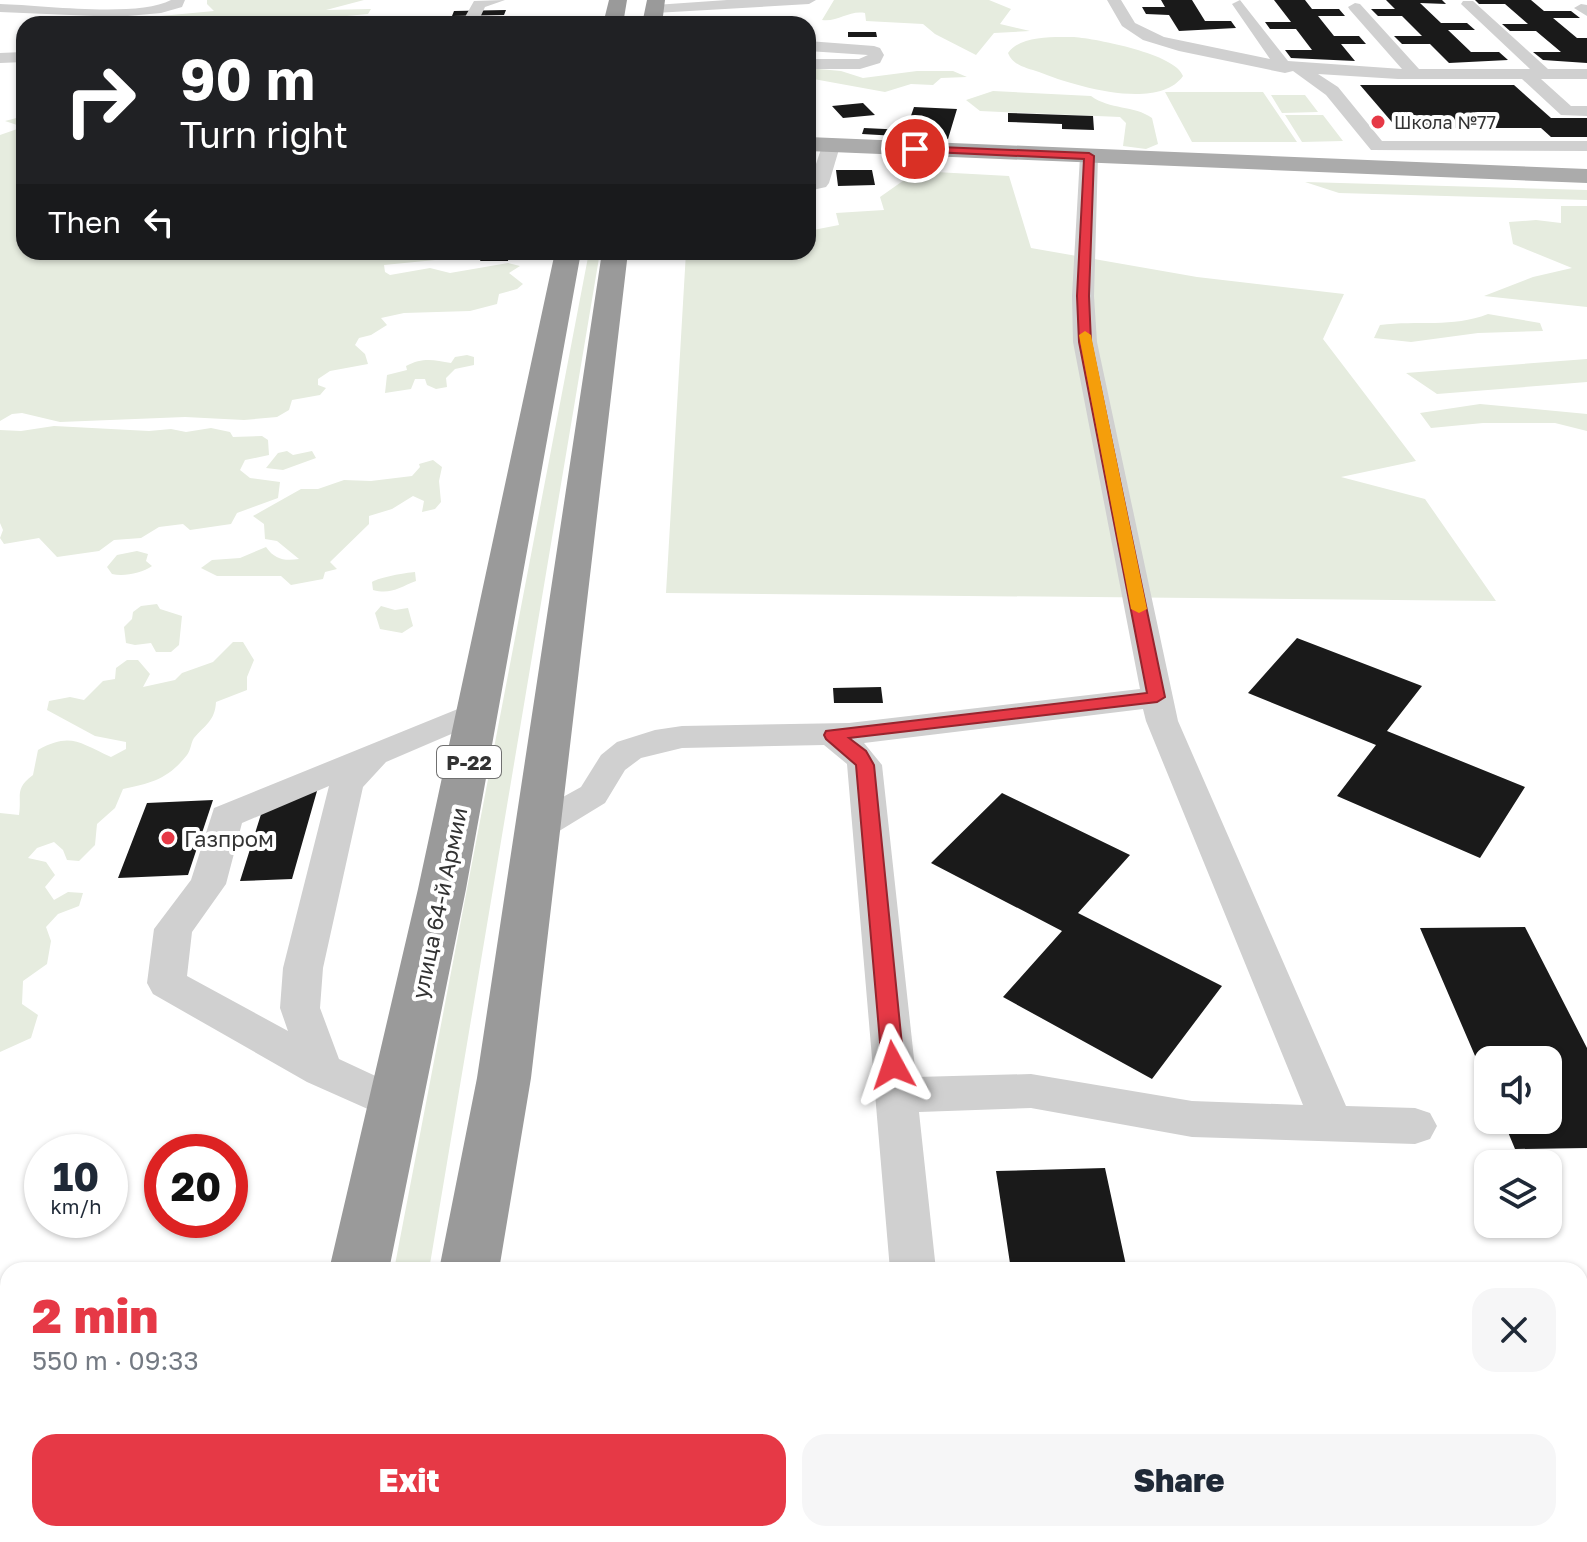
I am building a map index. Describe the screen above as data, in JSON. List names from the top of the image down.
{
  "streets": {
    "highway": ["Р-22", "улица 64-й Армии"]
  },
  "places": ["Школа №77", "Газпром"],
  "page": {
    "turn": ["90 m", "Turn right"],
    "then": "Then",
    "speed": "10 km/h",
    "limit": "20",
    "heading": ["2 min", "550 m · 09:33"],
    "buttons": ["Exit", "Share"]
  }
}
